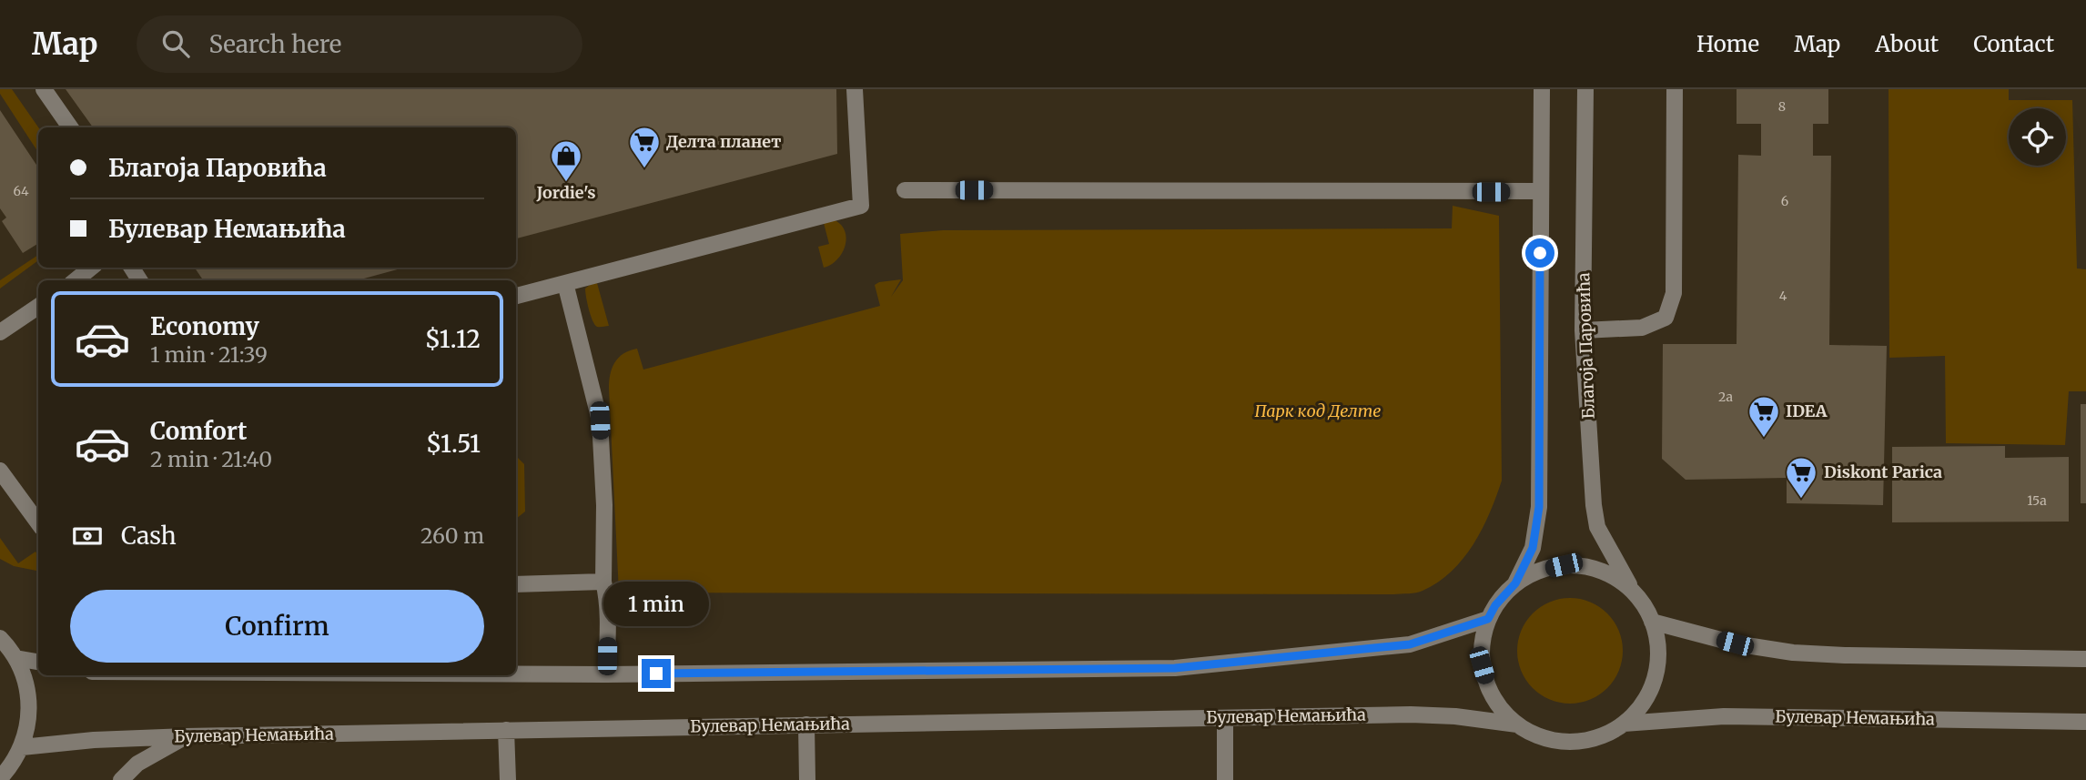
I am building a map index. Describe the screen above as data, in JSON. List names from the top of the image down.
{
  "streets": {
    "street": ["Благоја Паровића", "Булевар Немањића"]
  },
  "crossings": [
    ["Благоја Паровића", "Булевар Немањића"]
  ],
  "parks": ["Парк код Делте"],
  "places": {
    "supermarket": ["Делта планет", "IDEA", "Diskont Parica"],
    "shop": ["Jordie's"]
  },
  "house_numbers": [
    "8",
    "64",
    "6",
    "4",
    "2a",
    "15a"
  ],
  "page": {
    "header": "Map",
    "search": "Search here",
    "nav": [
      "Home",
      "Map",
      "About",
      "Contact"
    ],
    "banner": ["Благоја Паровића", "Булевар Немањића"],
    "list": [
      {
        "name": "Economy",
        "note": "1 min · 21:39",
        "value": "$1.12"
      },
      {
        "name": "Comfort",
        "note": "2 min · 21:40",
        "value": "$1.51"
      }
    ],
    "pay": ["Cash", "260 m"],
    "buttons": "Confirm",
    "bubble": "1 min"
  }
}
